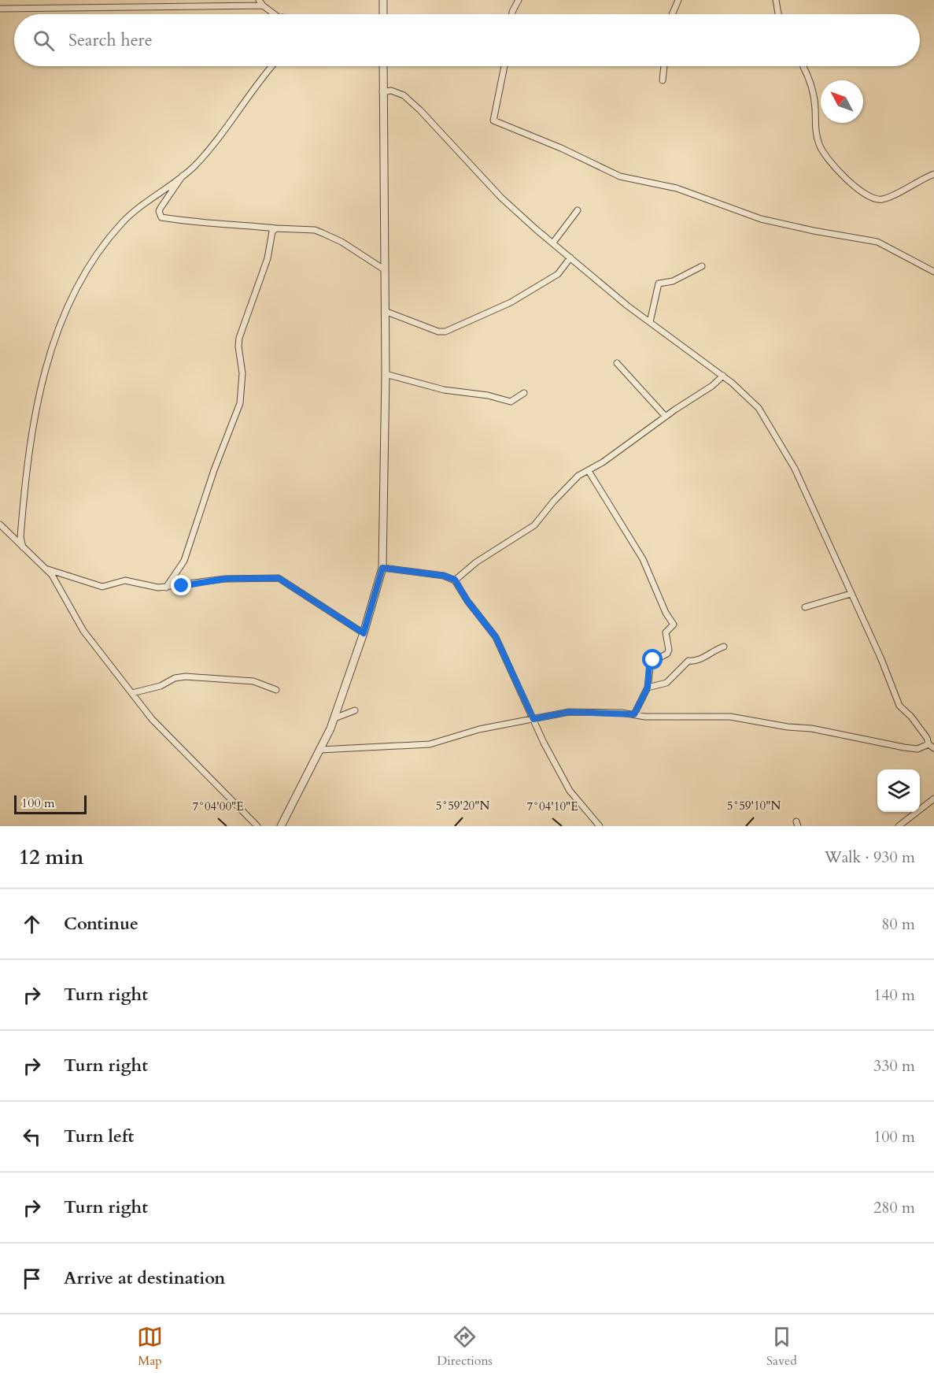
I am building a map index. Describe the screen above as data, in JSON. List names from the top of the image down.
{
  "scale_bar": "100 m",
  "north": "top left",
  "page": {
    "search": "Search here",
    "scale": "100 m",
    "heading": ["12 min", "Walk · 930 m"],
    "list": [
      ["Continue", "80 m"],
      ["Turn right", "140 m"],
      ["Turn right", "330 m"],
      ["Turn left", "100 m"],
      ["Turn right", "280 m"],
      "Arrive at destination"
    ],
    "nav": ["Map", "Directions", "Saved"]
  },
  "coordinates": [
    "5°59'20\"N",
    "5°59'10\"N",
    "7°04'00\"E",
    "7°04'10\"E"
  ]
}
